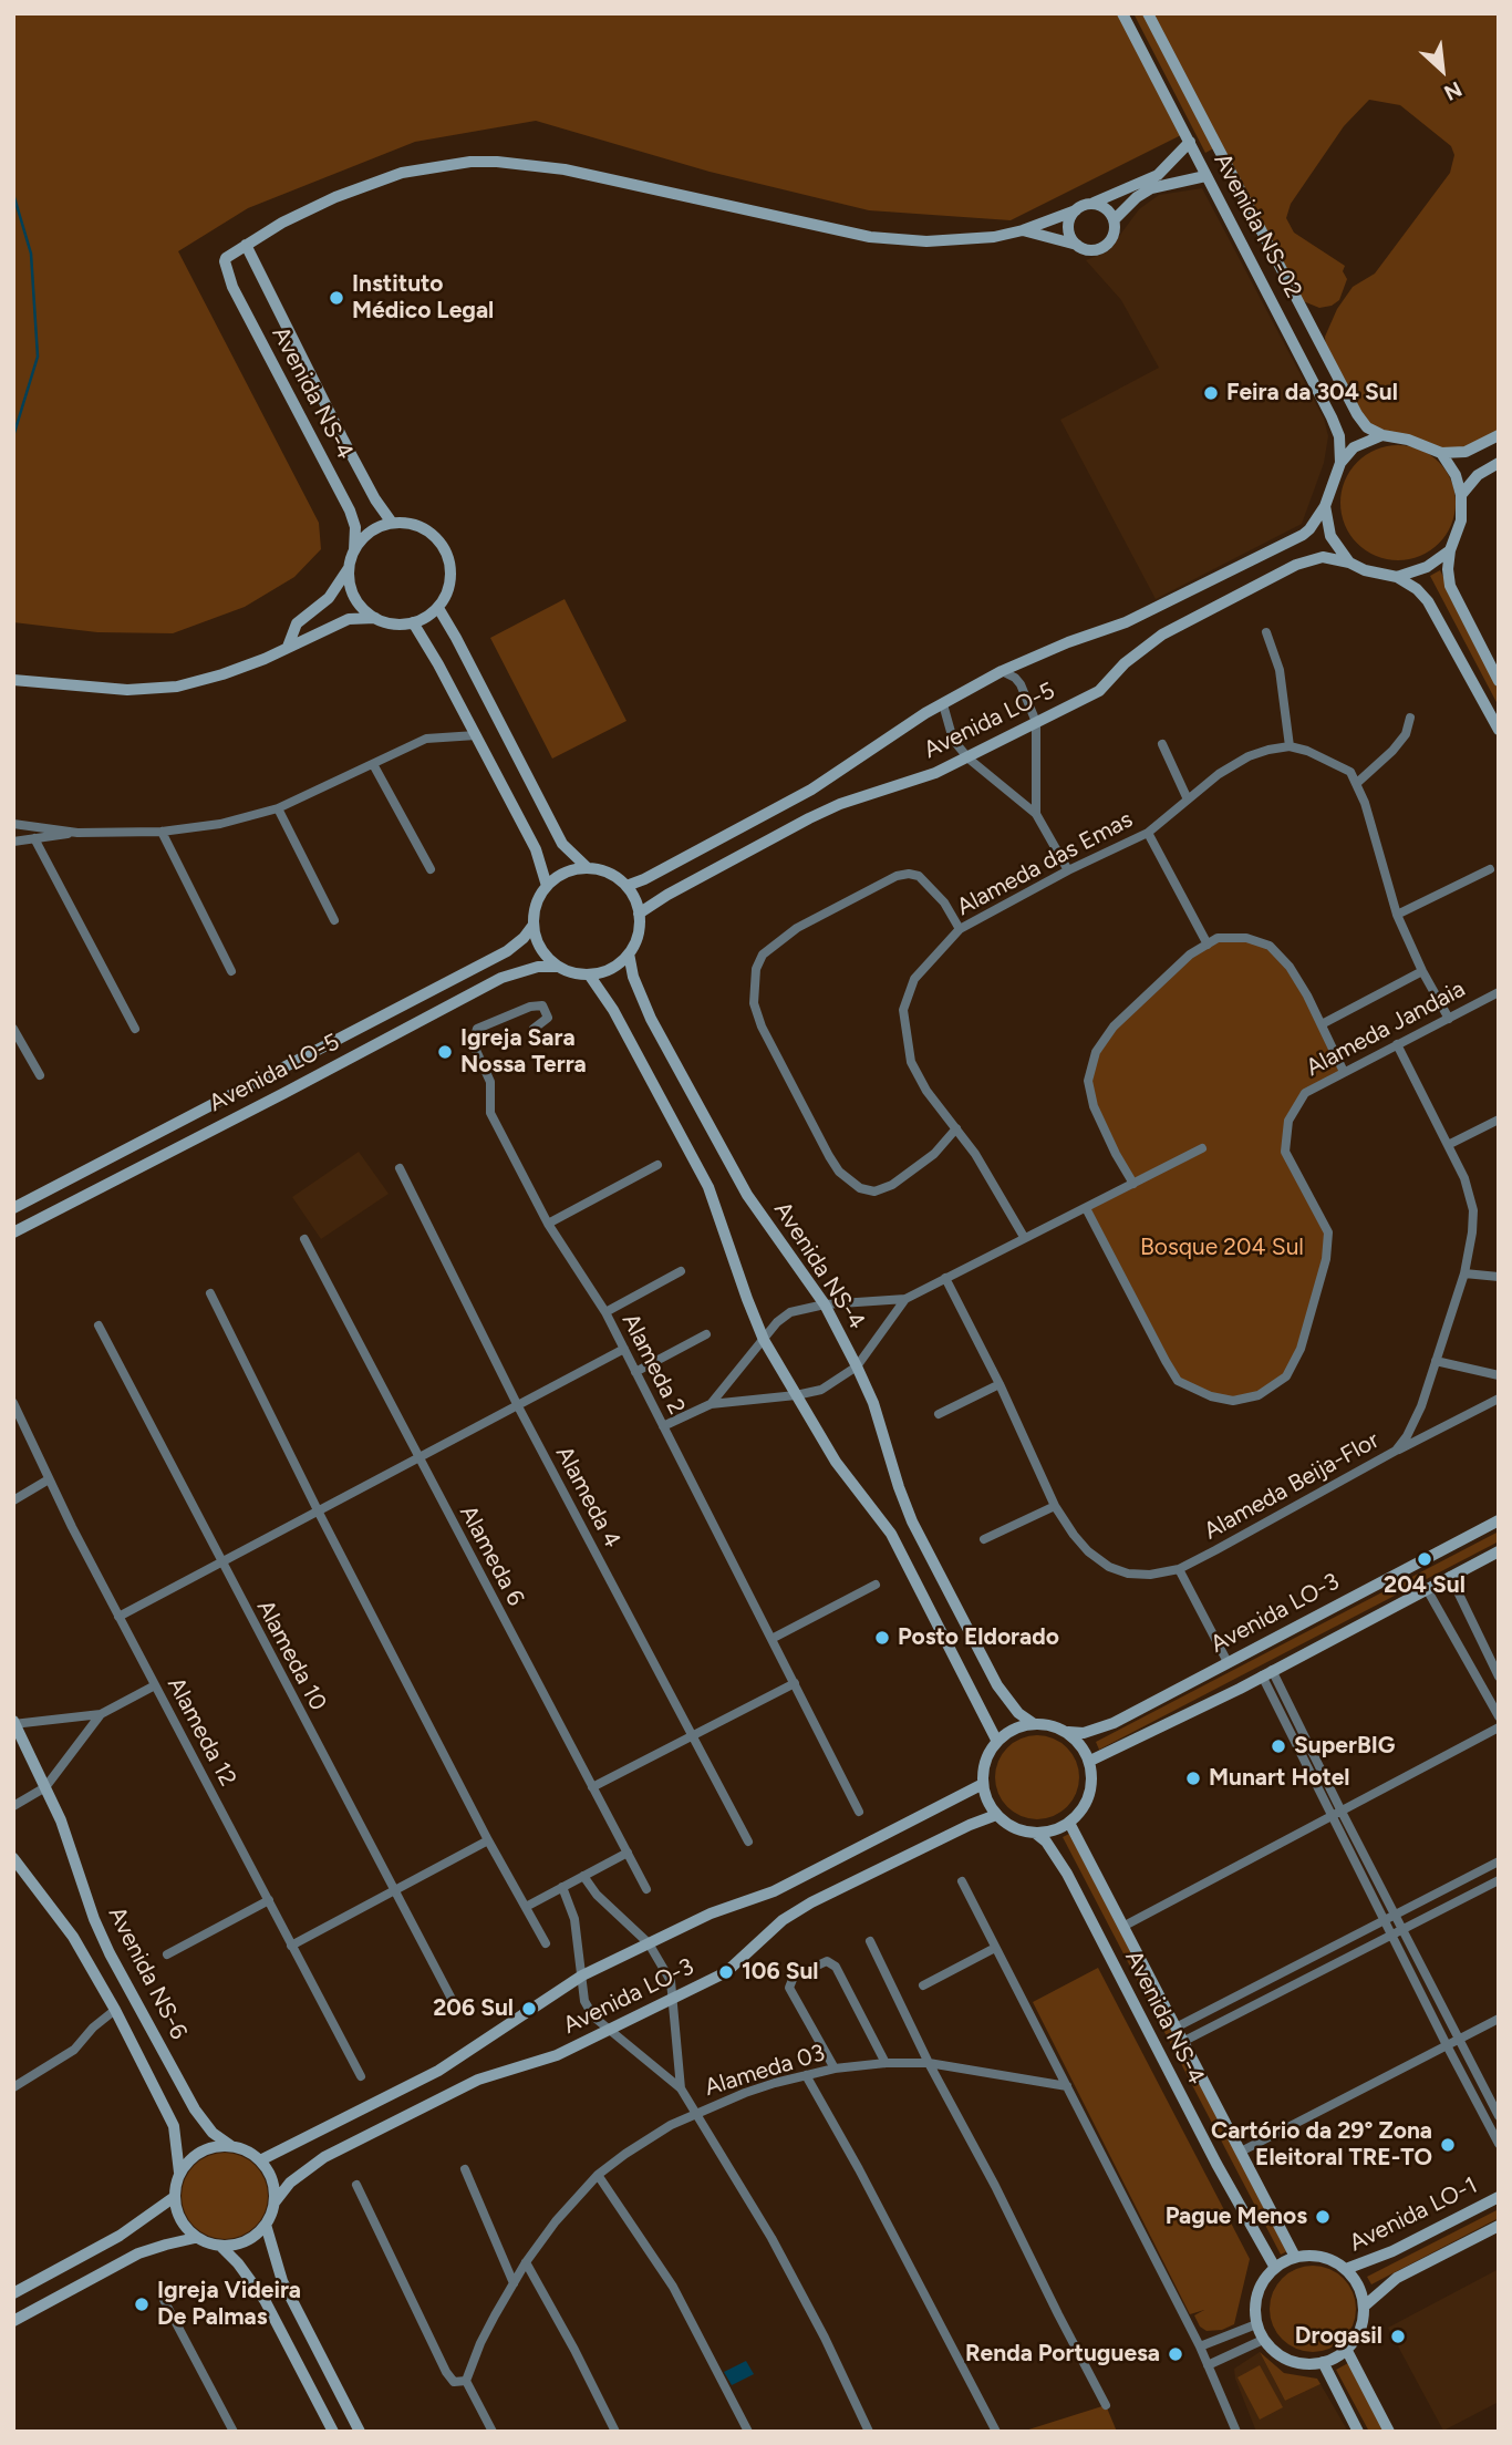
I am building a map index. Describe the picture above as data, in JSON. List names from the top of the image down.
{
  "streets": {
    "street": [
      "Avenida NS-02",
      "Avenida NS-4",
      "Avenida LO-5",
      "Alameda das Emas",
      "Alameda Jandaia",
      "Alameda 2",
      "Alameda Beija-Flor",
      "Alameda 4",
      "Alameda 6",
      "Avenida LO-3",
      "Alameda 10",
      "Alameda 12",
      "Avenida NS-6",
      "Alameda 03",
      "Avenida LO-1"
    ]
  },
  "crossings": [
    ["Avenida NS-02", "Avenida LO-5"],
    ["Avenida NS-4", "Avenida LO-5"],
    ["Avenida NS-4", "Avenida LO-3"],
    ["Avenida NS-4", "Avenida LO-1"],
    ["Alameda Jandaia", "Alameda Beija-Flor"],
    ["Avenida LO-3", "Avenida NS-6"]
  ],
  "parks": ["Bosque 204 Sul"],
  "places": [
    "Instituto Médico Legal",
    "Feira da 304 Sul",
    "Igreja Sara Nossa Terra",
    "204 Sul",
    "Posto Eldorado",
    "SuperBIG",
    "Munart Hotel",
    "106 Sul",
    "206 Sul",
    "Cartório da 29° Zona Eleitoral TRE-TO",
    "Pague Menos",
    "Igreja Videira De Palmas",
    "Drogasil",
    "Renda Portuguesa"
  ],
  "north": "bottom right"
}
